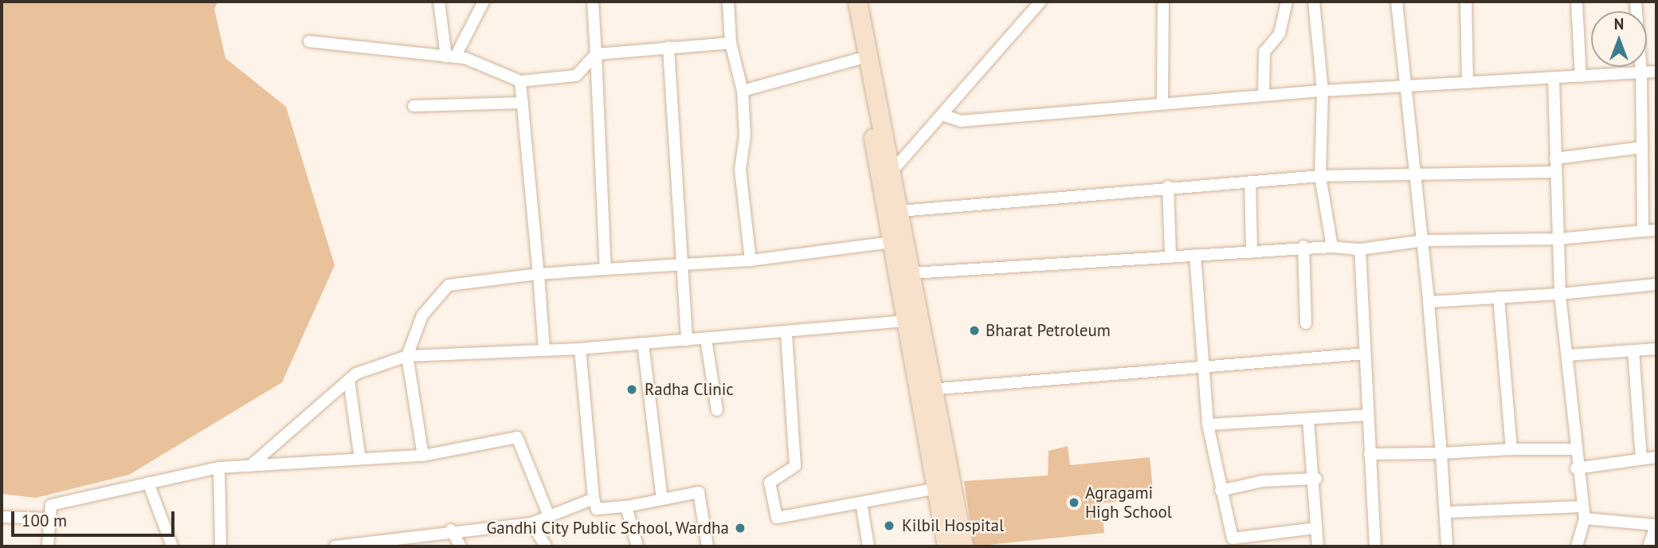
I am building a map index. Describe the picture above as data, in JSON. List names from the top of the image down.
{
  "places": [
    "Bharat Petroleum",
    "Radha Clinic",
    "Agragami High School",
    "Kilbil Hospital",
    "Gandhi City Public School, Wardha"
  ],
  "scale_bar": "100 m",
  "north": "top"
}
